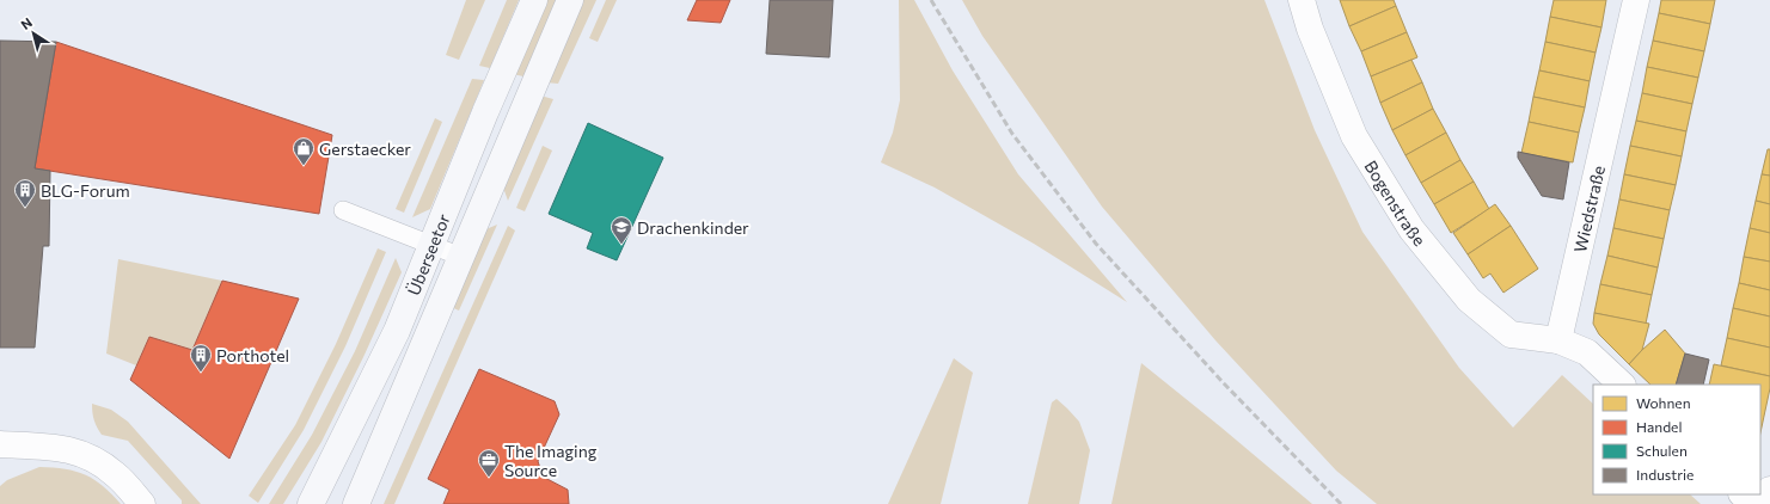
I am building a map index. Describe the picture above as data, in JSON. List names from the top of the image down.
{
  "streets": {
    "street": ["Bogenstraße", "Wiedstraße", "Überseetor"]
  },
  "crossings": [
    ["Bogenstraße", "Wiedstraße"]
  ],
  "places": {
    "shop": ["Gerstaecker"],
    "building": ["BLG-Forum", "Porthotel"],
    "school or university": ["Drachenkinder"],
    "office": ["The Imaging Source"]
  },
  "legend": [
    "Wohnen",
    "Handel",
    "Schulen",
    "Industrie"
  ],
  "north": "top left"
}
